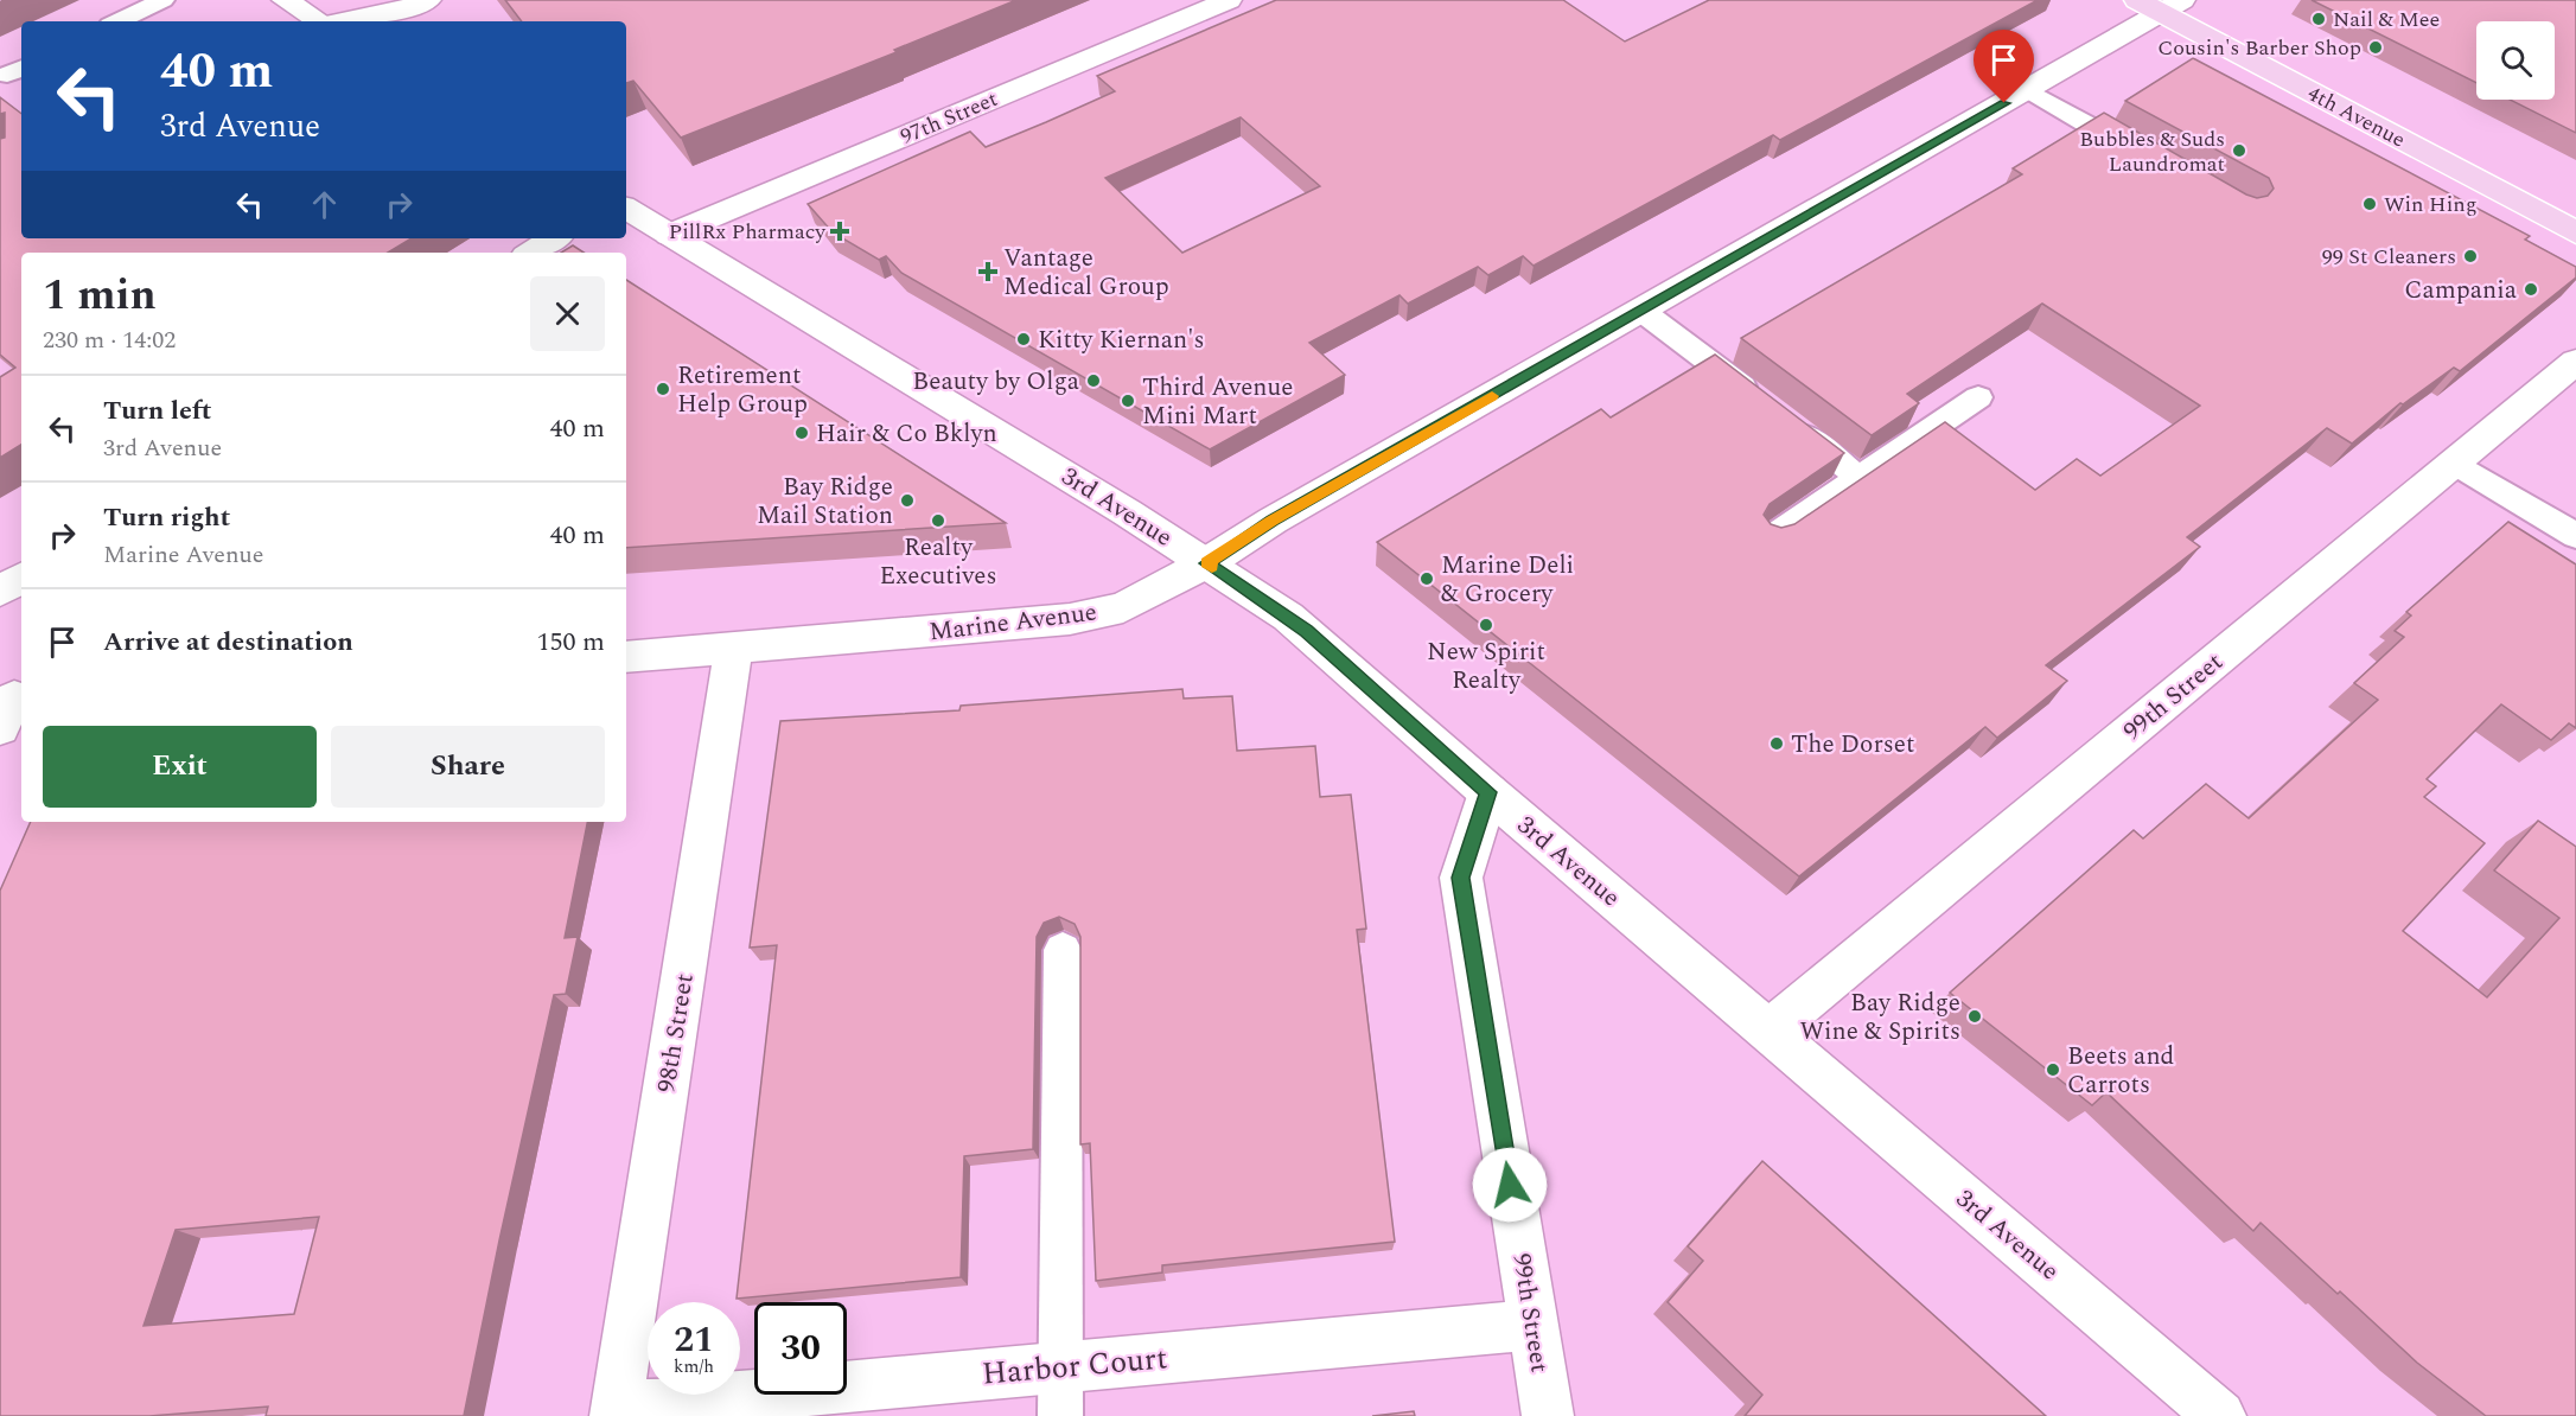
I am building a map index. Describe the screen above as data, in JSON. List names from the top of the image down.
{
  "streets": {
    "main road": ["4th Avenue"],
    "street": [
      "97th Street",
      "3rd Avenue",
      "Marine Avenue",
      "99th Street",
      "98th Street",
      "Harbor Court"
    ]
  },
  "crossings": [
    ["4th Avenue", "Marine Avenue"],
    ["97th Street", "3rd Avenue"],
    ["3rd Avenue", "Marine Avenue"],
    ["3rd Avenue", "99th Street"],
    ["Marine Avenue", "98th Street"],
    ["99th Street", "Harbor Court"],
    ["98th Street", "Harbor Court"]
  ],
  "places": {
    "other": [
      "Nail & Mee",
      "Cousin's Barber Shop",
      "Bubbles & Suds Laundromat",
      "Win Hing",
      "99 St Cleaners",
      "Campania",
      "Kitty Kiernan's",
      "Beauty by Olga",
      "Retirement Help Group",
      "Third Avenue Mini Mart",
      "Hair & Co Bklyn",
      "Bay Ridge Mail Station",
      "Realty Executives",
      "Marine Deli & Grocery",
      "New Spirit Realty",
      "The Dorset",
      "Bay Ridge Wine & Spirits",
      "Beets and Carrots"
    ],
    "health": ["PillRx Pharmacy", "Vantage Medical Group"]
  },
  "page": {
    "turn": ["40 m", "3rd Avenue"],
    "heading": ["1 min", "230 m · 14:02"],
    "list": [
      {
        "name": "Turn left",
        "note": "3rd Avenue",
        "value": "40 m"
      },
      {
        "name": "Turn right",
        "note": "Marine Avenue",
        "value": "40 m"
      },
      {
        "name": "Arrive at destination",
        "value": "150 m"
      }
    ],
    "buttons": ["Exit", "Share"],
    "speed": "21 km/h",
    "limit": "30"
  }
}
